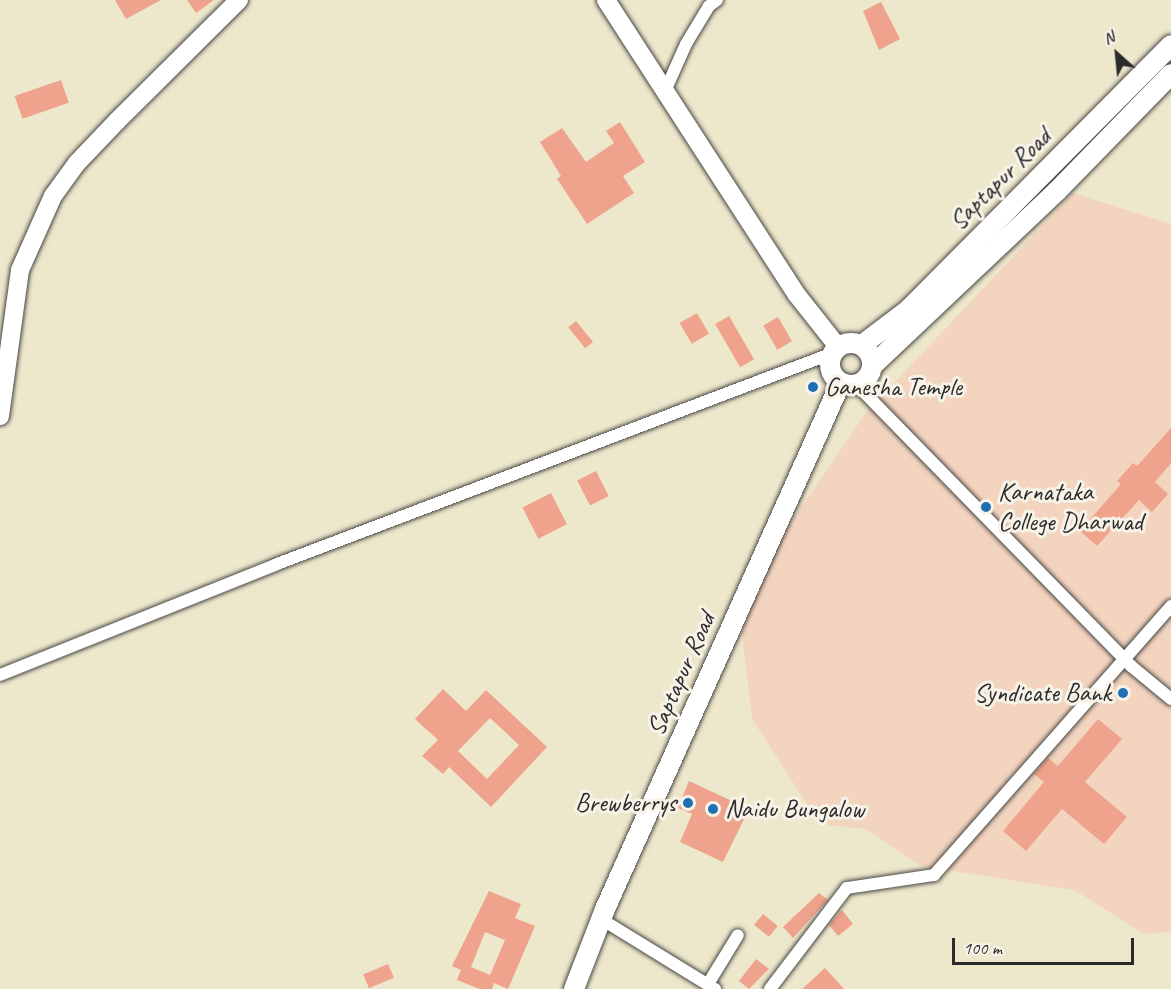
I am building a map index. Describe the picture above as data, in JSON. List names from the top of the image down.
{
  "streets": {
    "main road": ["Saptapur Road"]
  },
  "places": [
    "Ganesha Temple",
    "Karnataka College Dharwad",
    "Syndicate Bank",
    "Brewberrys",
    "Naidu Bungalow"
  ],
  "scale_bar": "100 m",
  "north": "top left"
}
